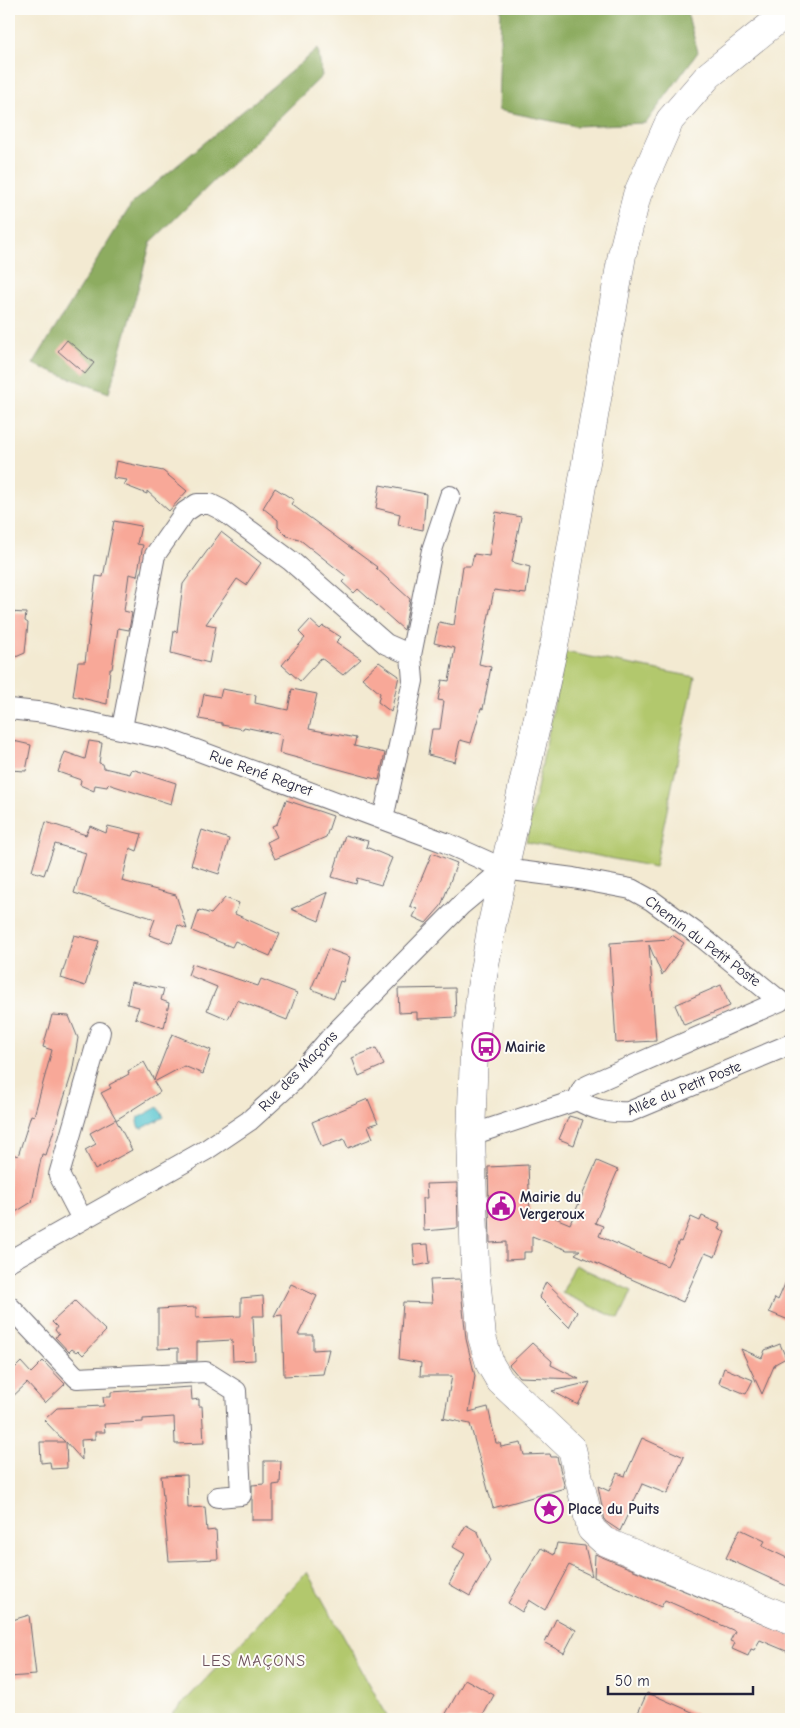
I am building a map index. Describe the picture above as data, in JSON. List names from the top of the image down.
{
  "streets": {
    "street": [
      "Rue René Regret",
      "Chemin du Petit Poste",
      "Rue des Maçons",
      "Allée du Petit Poste"
    ]
  },
  "crossings": [
    ["Rue René Regret", "Chemin du Petit Poste"],
    ["Rue René Regret", "Rue des Maçons"],
    ["Chemin du Petit Poste", "Rue des Maçons"],
    ["Chemin du Petit Poste", "Allée du Petit Poste"]
  ],
  "districts": ["LES MAÇONS"],
  "places": {
    "bus stop": ["Mairie"],
    "public building": ["Mairie du Vergeroux"],
    "place": ["Place du Puits"]
  },
  "scale_bar": "50 m"
}
